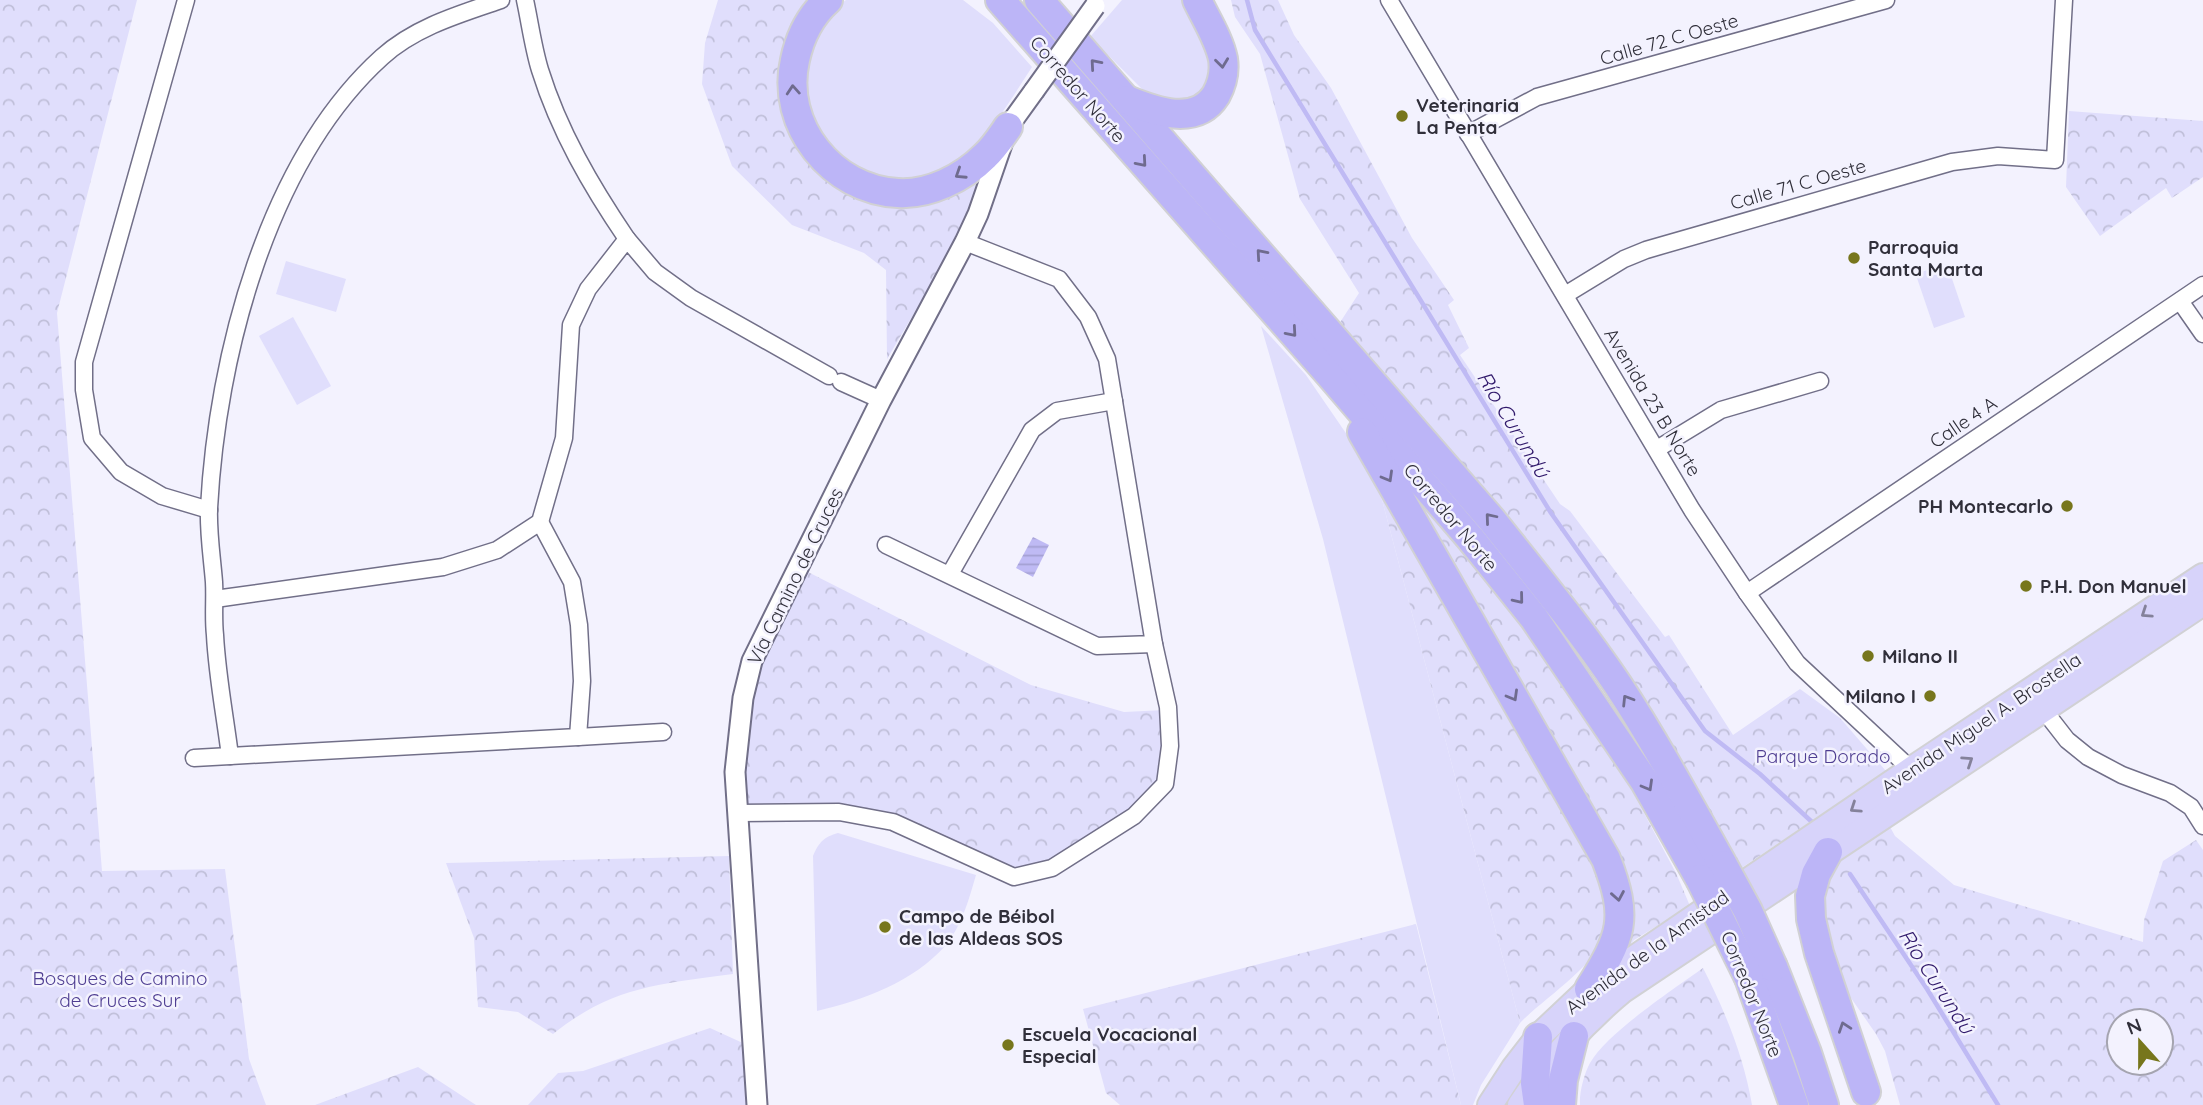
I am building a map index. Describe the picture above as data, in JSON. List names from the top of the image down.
{
  "streets": {
    "highway": ["Corredor Norte"],
    "main road": ["Avenida Miguel A. Brostella", "Avenida de la Amistad"],
    "street": [
      "Calle 72 C Oeste",
      "Calle 71 C Oeste",
      "Avenida 23 B Norte",
      "Calle 4 A",
      "Vía Camino de Cruces"
    ]
  },
  "crossings": [
    ["Calle 72 C Oeste", "Avenida 23 B Norte"],
    ["Calle 71 C Oeste", "Avenida 23 B Norte"],
    ["Avenida 23 B Norte", "Calle 4 A"],
    ["Avenida 23 B Norte", "Avenida Miguel A. Brostella"],
    ["Avenida Miguel A. Brostella", "Avenida de la Amistad"]
  ],
  "water": ["Río Curundú"],
  "parks": ["Parque Dorado", "Bosques de Camino de Cruces Sur"],
  "places": [
    "Veterinaria La Penta",
    "Parroquia Santa Marta",
    "PH Montecarlo",
    "P.H. Don Manuel",
    "Milano II",
    "Milano I",
    "Campo de Béibol de las Aldeas SOS",
    "Escuela Vocacional Especial"
  ],
  "north": "top"
}
